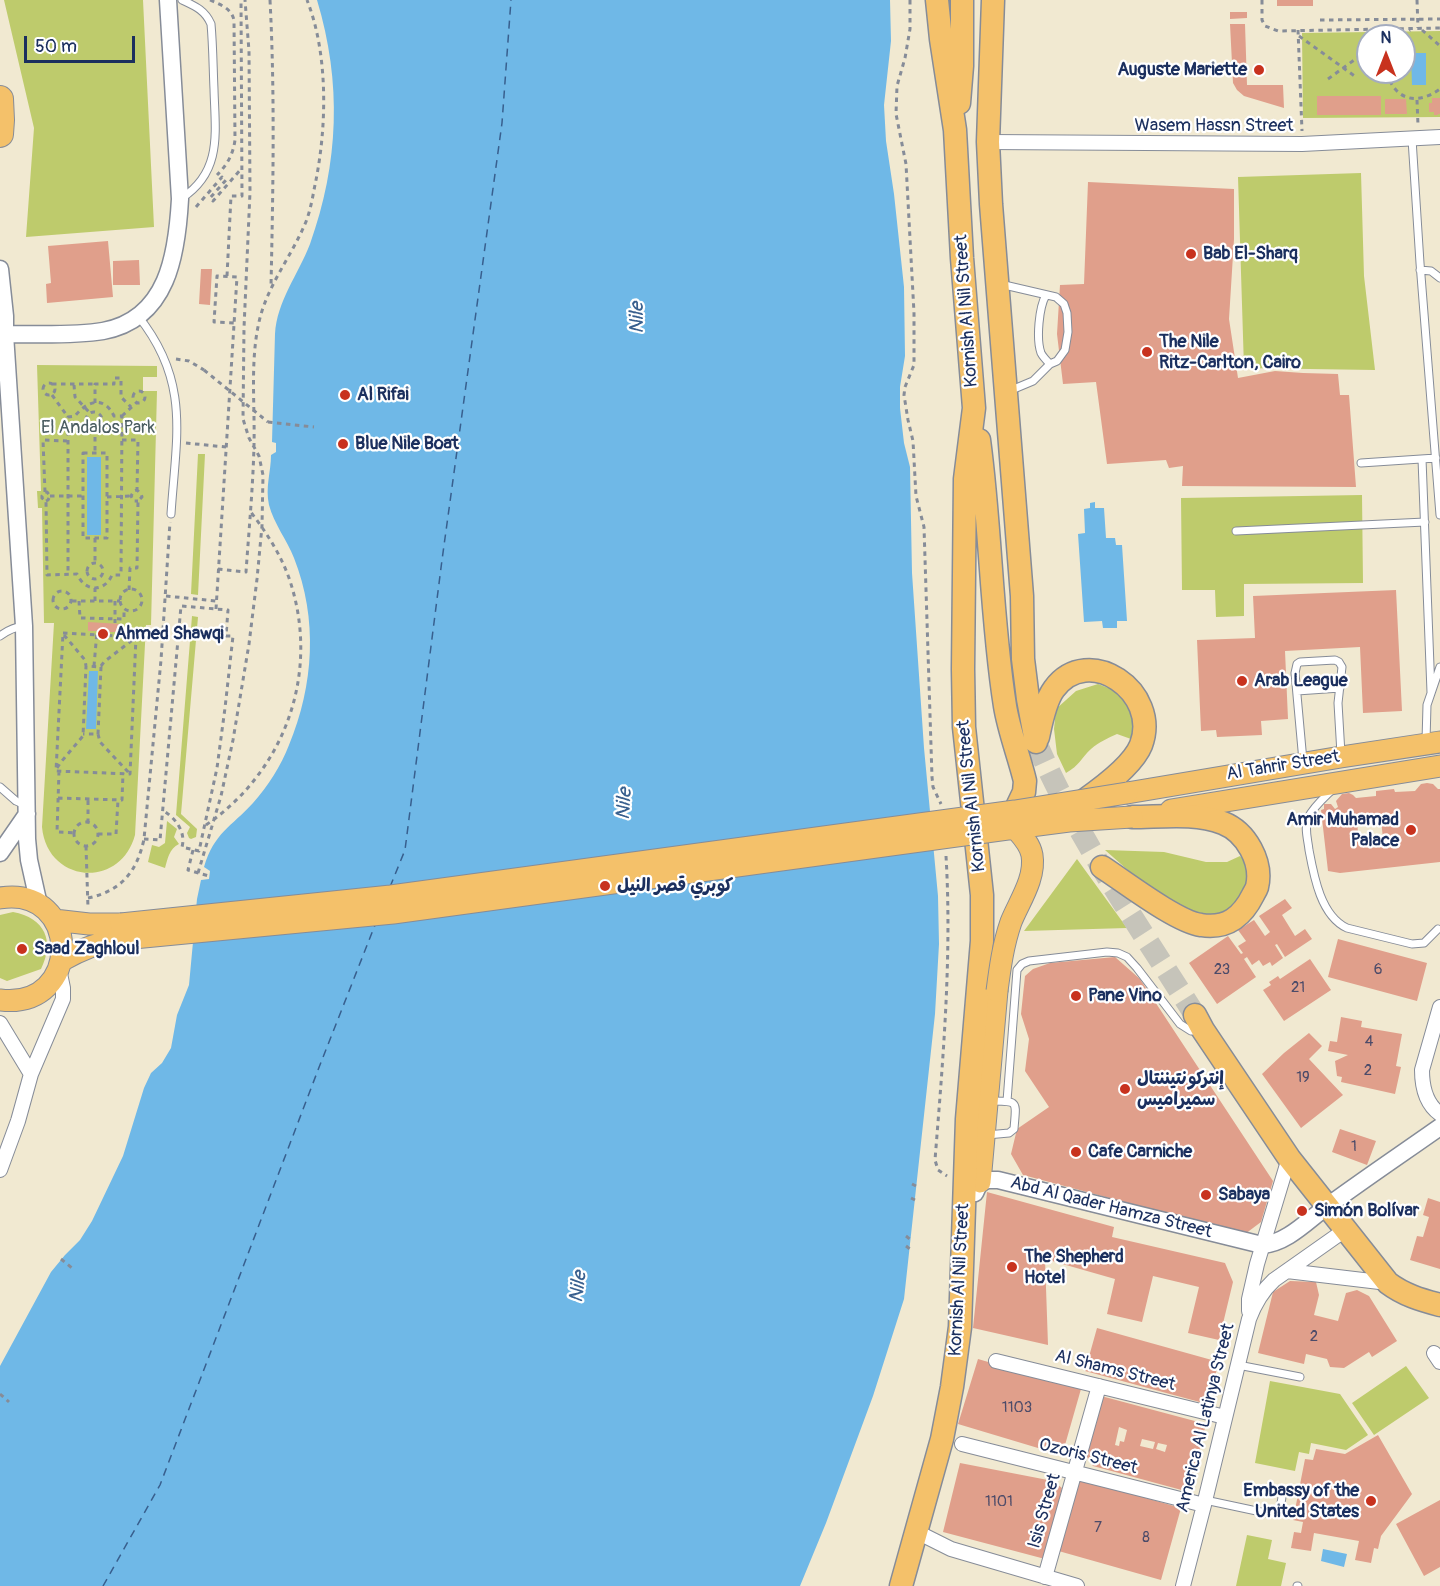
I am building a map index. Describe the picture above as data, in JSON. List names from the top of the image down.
{
  "streets": {
    "highway": ["Kornish Al Nil Street"],
    "main road": ["Al Tahrir Street"],
    "street": [
      "Wasem Hassn Street",
      "Abd Al Qader Hamza Street",
      "Al Shams Street",
      "America Al Latinya Street",
      "Ozoris Street",
      "Isis Street"
    ]
  },
  "crossings": [
    ["Wasem Hassn Street", "Kornish Al Nil Street"],
    ["Kornish Al Nil Street", "Al Tahrir Street"],
    ["Kornish Al Nil Street", "Abd Al Qader Hamza Street"],
    ["Al Shams Street", "America Al Latinya Street"],
    ["Al Shams Street", "Isis Street"],
    ["America Al Latinya Street", "Ozoris Street"],
    ["Ozoris Street", "Isis Street"]
  ],
  "water": ["Nile"],
  "parks": ["El Andalos Park"],
  "places": [
    "Auguste Mariette",
    "Bab El-Sharq",
    "The Nile Ritz-Carlton, Cairo",
    "Al Rifai",
    "Blue Nile Boat",
    "Ahmed Shawqi",
    "Arab League",
    "Amir Muhamad Palace",
    "كوبري قصر النيل",
    "Saad Zaghloul",
    "Pane Vino",
    "إنتركونتيننتال سميراميس",
    "Cafe Carniche",
    "Sabaya",
    "Simón Bolívar",
    "The Shepherd Hotel",
    "Embassy of the United States"
  ],
  "house_numbers": [
    "23",
    "6",
    "21",
    "4",
    "2",
    "19",
    "1",
    "2",
    "1103",
    "1101",
    "7",
    "8"
  ],
  "scale_bar": "50 m",
  "north": "top"
}
